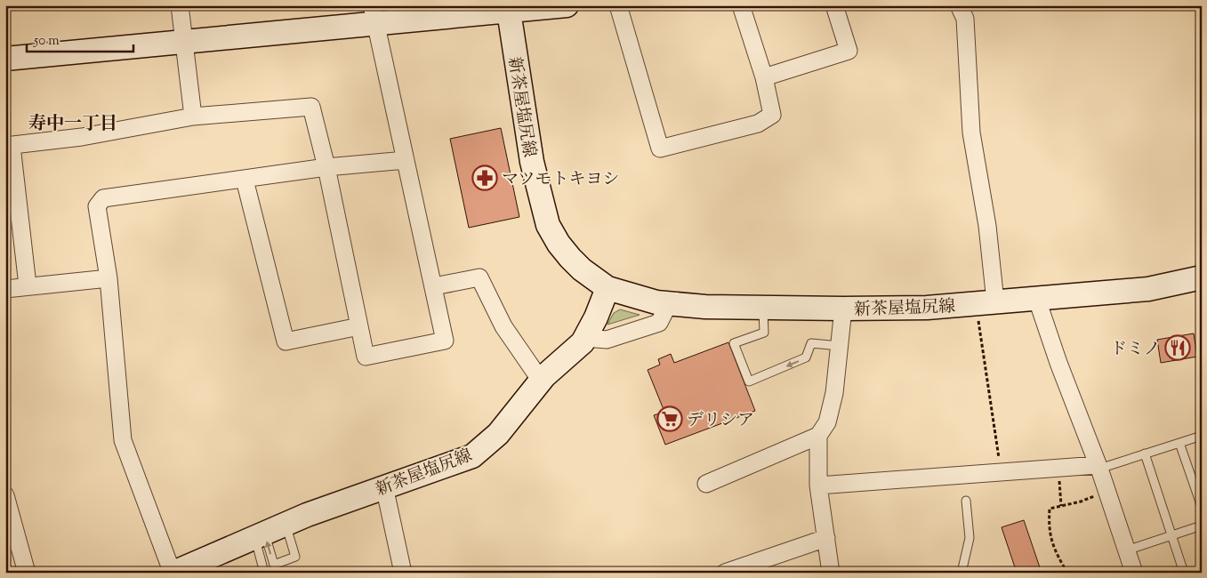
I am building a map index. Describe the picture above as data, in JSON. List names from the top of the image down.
{
  "streets": {
    "main road": ["新茶屋塩尻線"]
  },
  "districts": ["寿中一丁目"],
  "places": {
    "pharmacy": ["マツモトキヨシ"],
    "restaurant": ["ドミノ"],
    "supermarket": ["デリシア"]
  },
  "scale_bar": "50 m"
}
